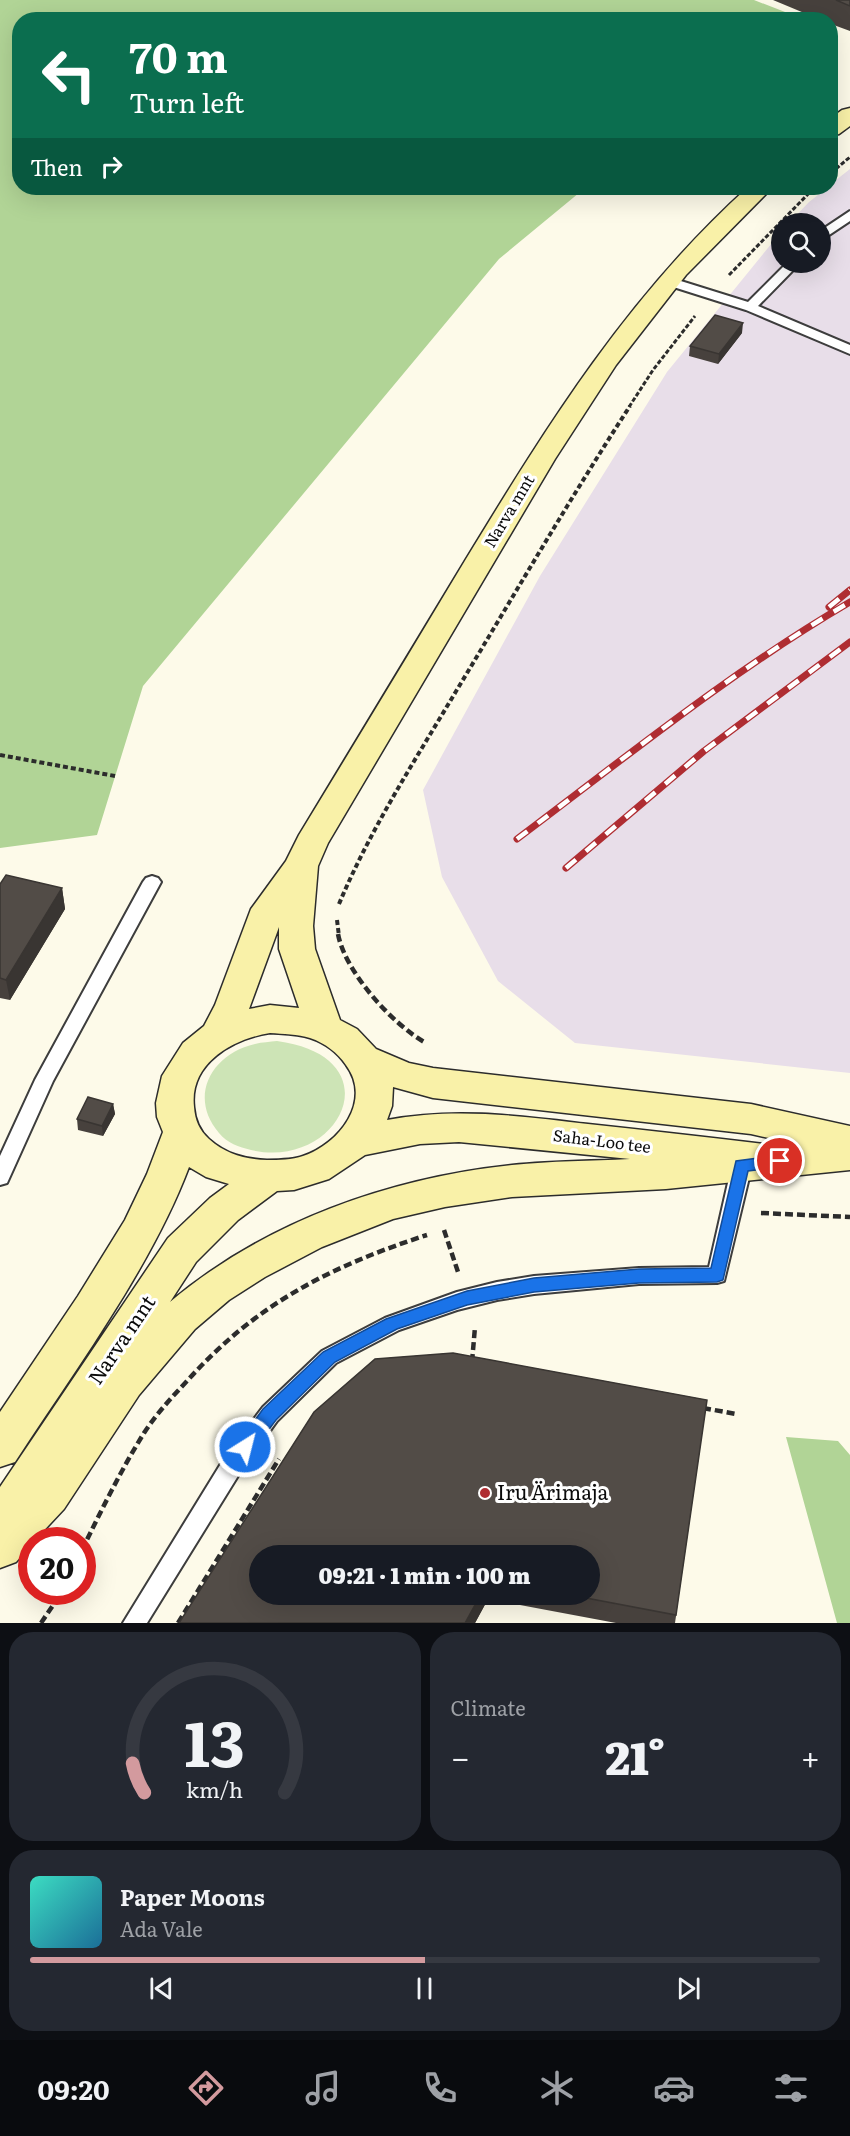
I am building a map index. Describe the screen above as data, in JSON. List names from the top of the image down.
{
  "streets": {
    "main road": ["Narva mnt", "Saha-Loo tee"]
  },
  "crossings": [
    ["Narva mnt", "Saha-Loo tee"]
  ],
  "places": ["Iru Ärimaja"],
  "page": {
    "turn": ["70 m", "Turn left"],
    "then": "Then",
    "limit": "20",
    "trip": "09:21 · 1 min · 100 m",
    "tile": "Climate",
    "heat": ["−", "21°", "+"],
    "song": ["Paper Moons", "Ada Vale"],
    "tabs": "09:20",
    "gauge": ["13", "km/h"]
  }
}
